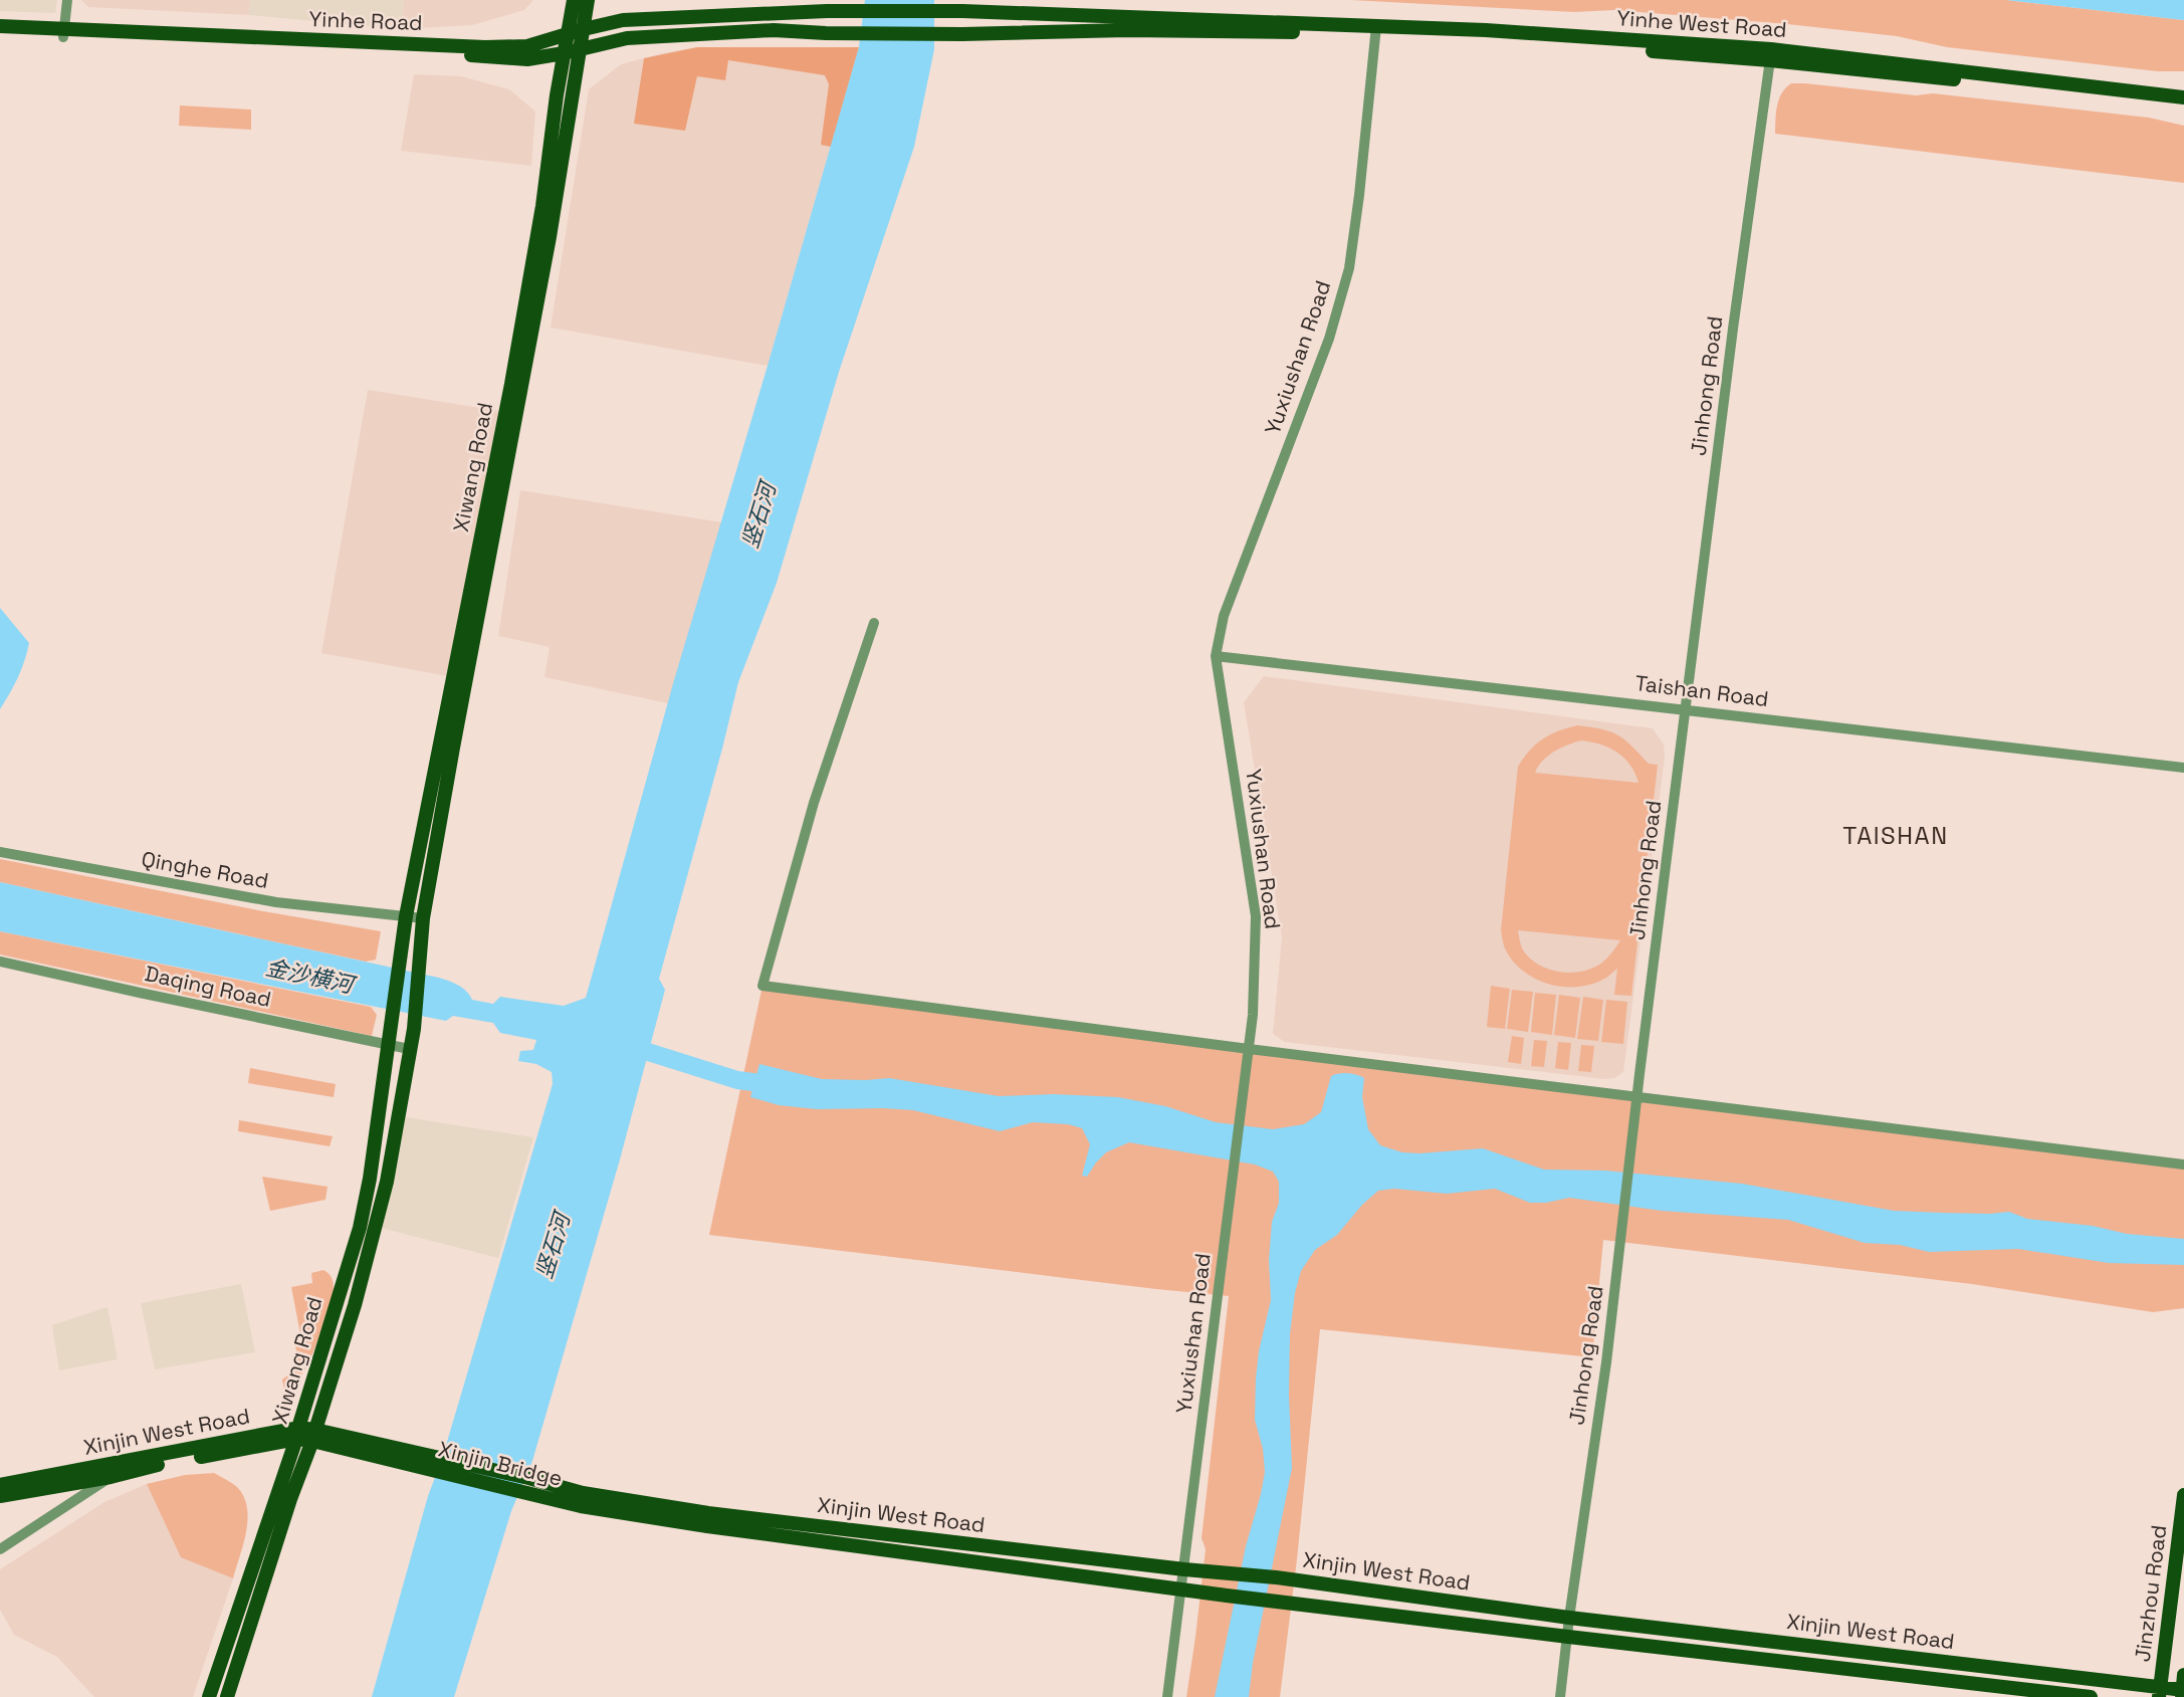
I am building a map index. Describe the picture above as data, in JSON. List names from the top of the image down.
{
  "streets": {
    "main road": [
      "Yinhe Road",
      "Yinhe West Road",
      "Xiwang Road",
      "Xinjin West Road",
      "Xinjin Bridge",
      "Jinzhou Road"
    ],
    "street": [
      "Yuxiushan Road",
      "Jinhong Road",
      "Taishan Road",
      "Qinghe Road",
      "Daqing Road"
    ]
  },
  "crossings": [
    ["Yinhe Road", "Yinhe West Road"],
    ["Yinhe Road", "Xiwang Road"],
    ["Yinhe West Road", "Yuxiushan Road"],
    ["Yinhe West Road", "Jinhong Road"],
    ["Yinhe West Road", "Xiwang Road"],
    ["Yuxiushan Road", "Taishan Road"],
    ["Yuxiushan Road", "Xinjin West Road"],
    ["Jinhong Road", "Taishan Road"],
    ["Jinhong Road", "Xinjin West Road"],
    ["Xiwang Road", "Qinghe Road"],
    ["Xiwang Road", "Daqing Road"],
    ["Xiwang Road", "Xinjin West Road"],
    ["Xinjin West Road", "Xinjin Bridge"],
    ["Xinjin West Road", "Jinzhou Road"]
  ],
  "districts": ["TAISHAN"],
  "water": ["竖石河", "金沙横河"]
}
